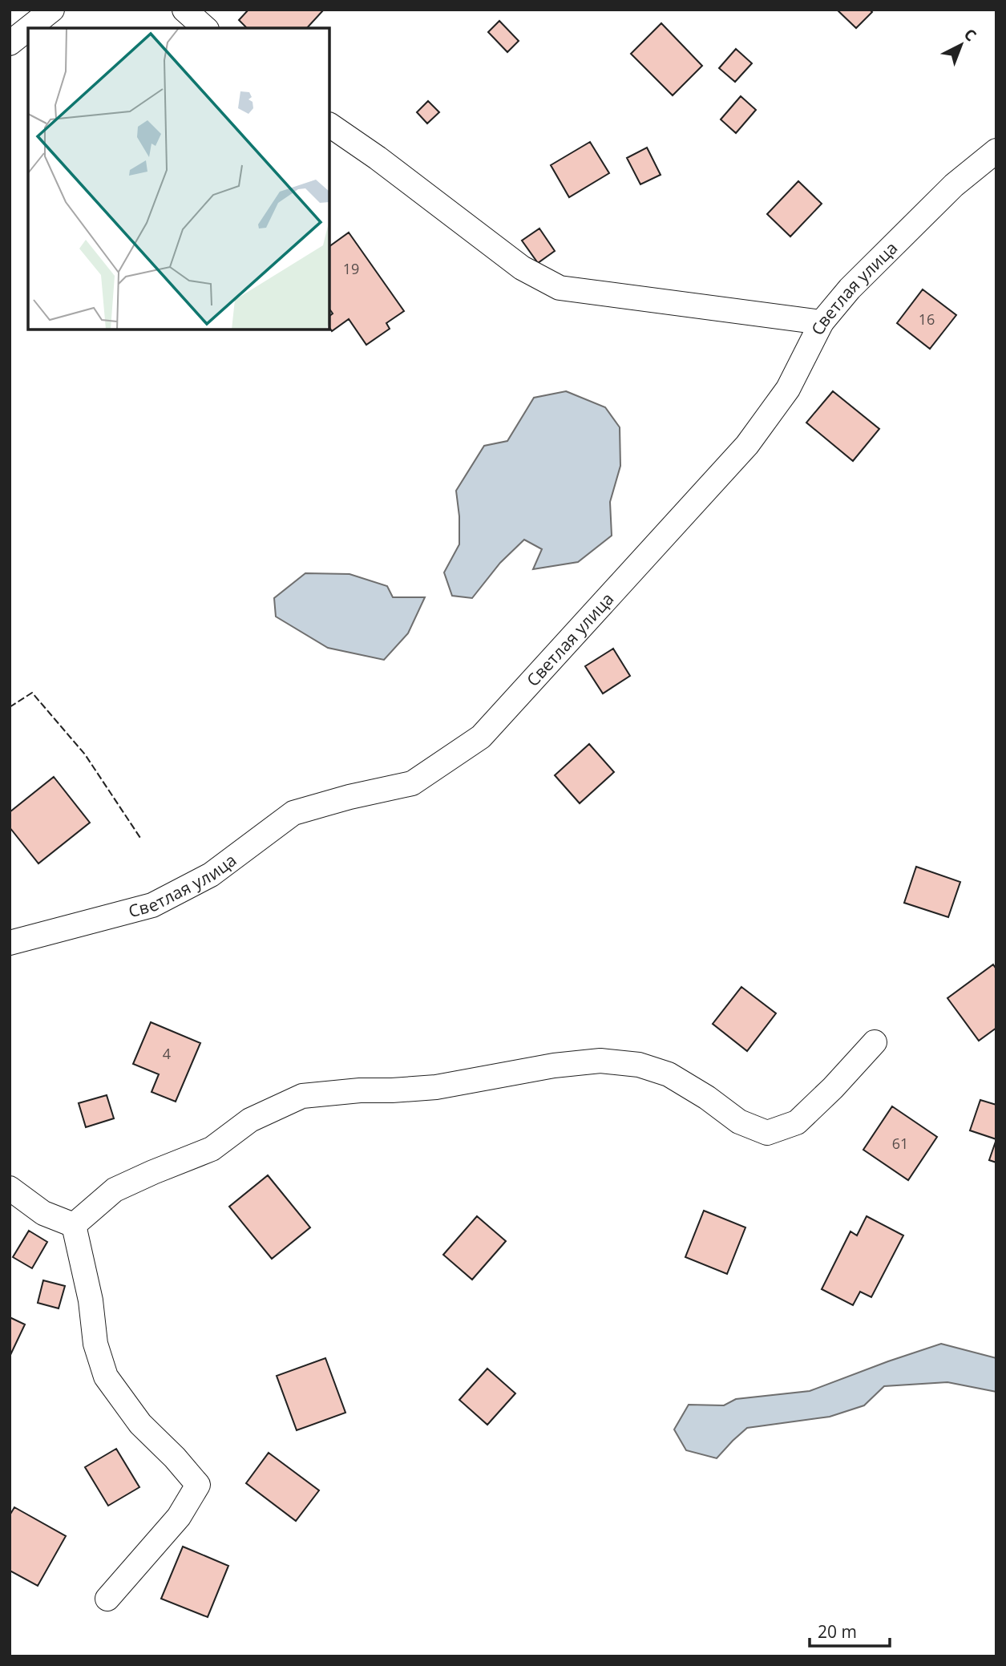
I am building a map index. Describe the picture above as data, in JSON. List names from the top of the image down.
{
  "streets": {
    "street": ["Светлая улица"]
  },
  "house_numbers": [
    "19",
    "16",
    "4",
    "61"
  ],
  "scale_bar": "20 m",
  "north": "top right"
}
